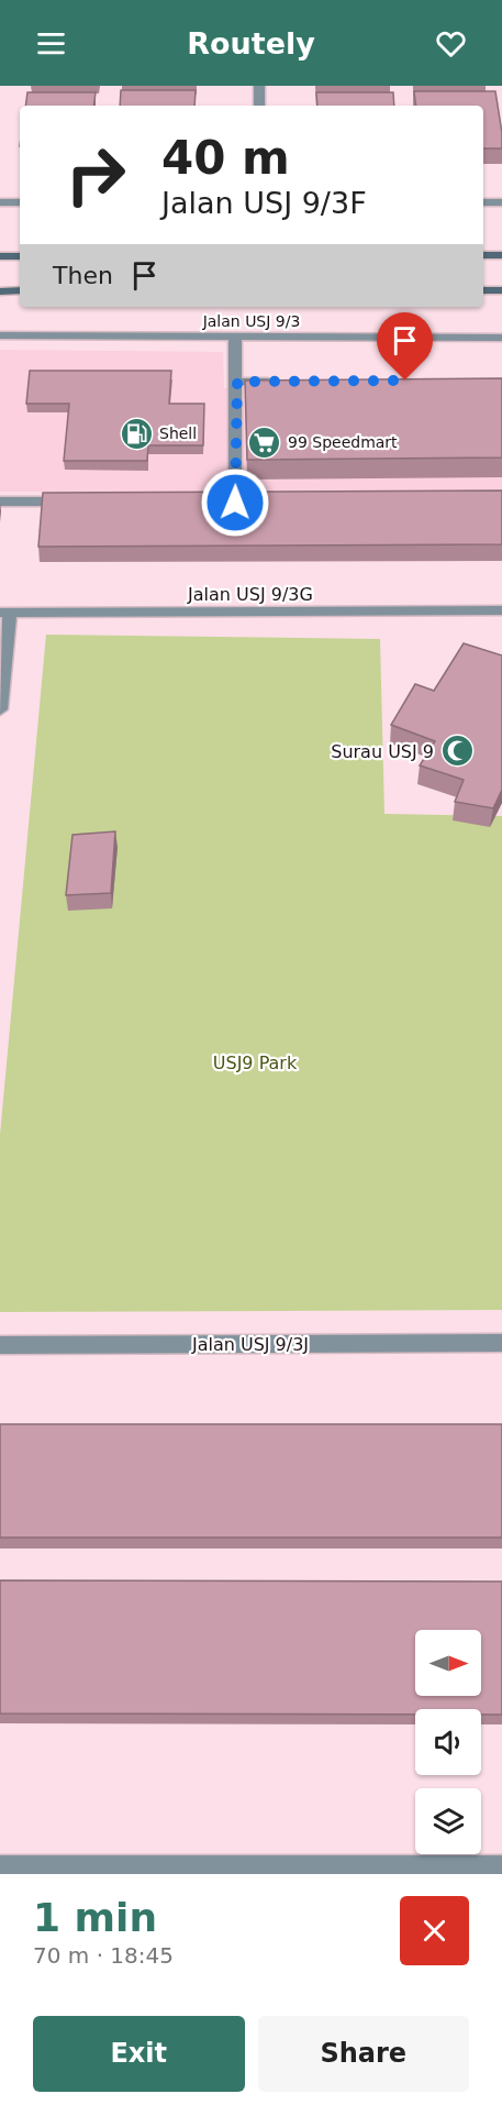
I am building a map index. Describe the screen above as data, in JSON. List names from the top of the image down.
{
  "streets": {
    "street": ["Jalan USJ 9/3", "Jalan USJ 9/3G", "Jalan USJ 9/3J"]
  },
  "parks": ["USJ9 Park"],
  "places": {
    "fuel station": ["Shell"],
    "supermarket": ["99 Speedmart"],
    "mosque": ["Surau USJ 9"]
  },
  "north": "right",
  "page": {
    "header": "Routely",
    "turn": ["40 m", "Jalan USJ 9/3F"],
    "then": "Then",
    "heading": ["1 min", "70 m · 18:45"],
    "buttons": ["Exit", "Share"]
  }
}
